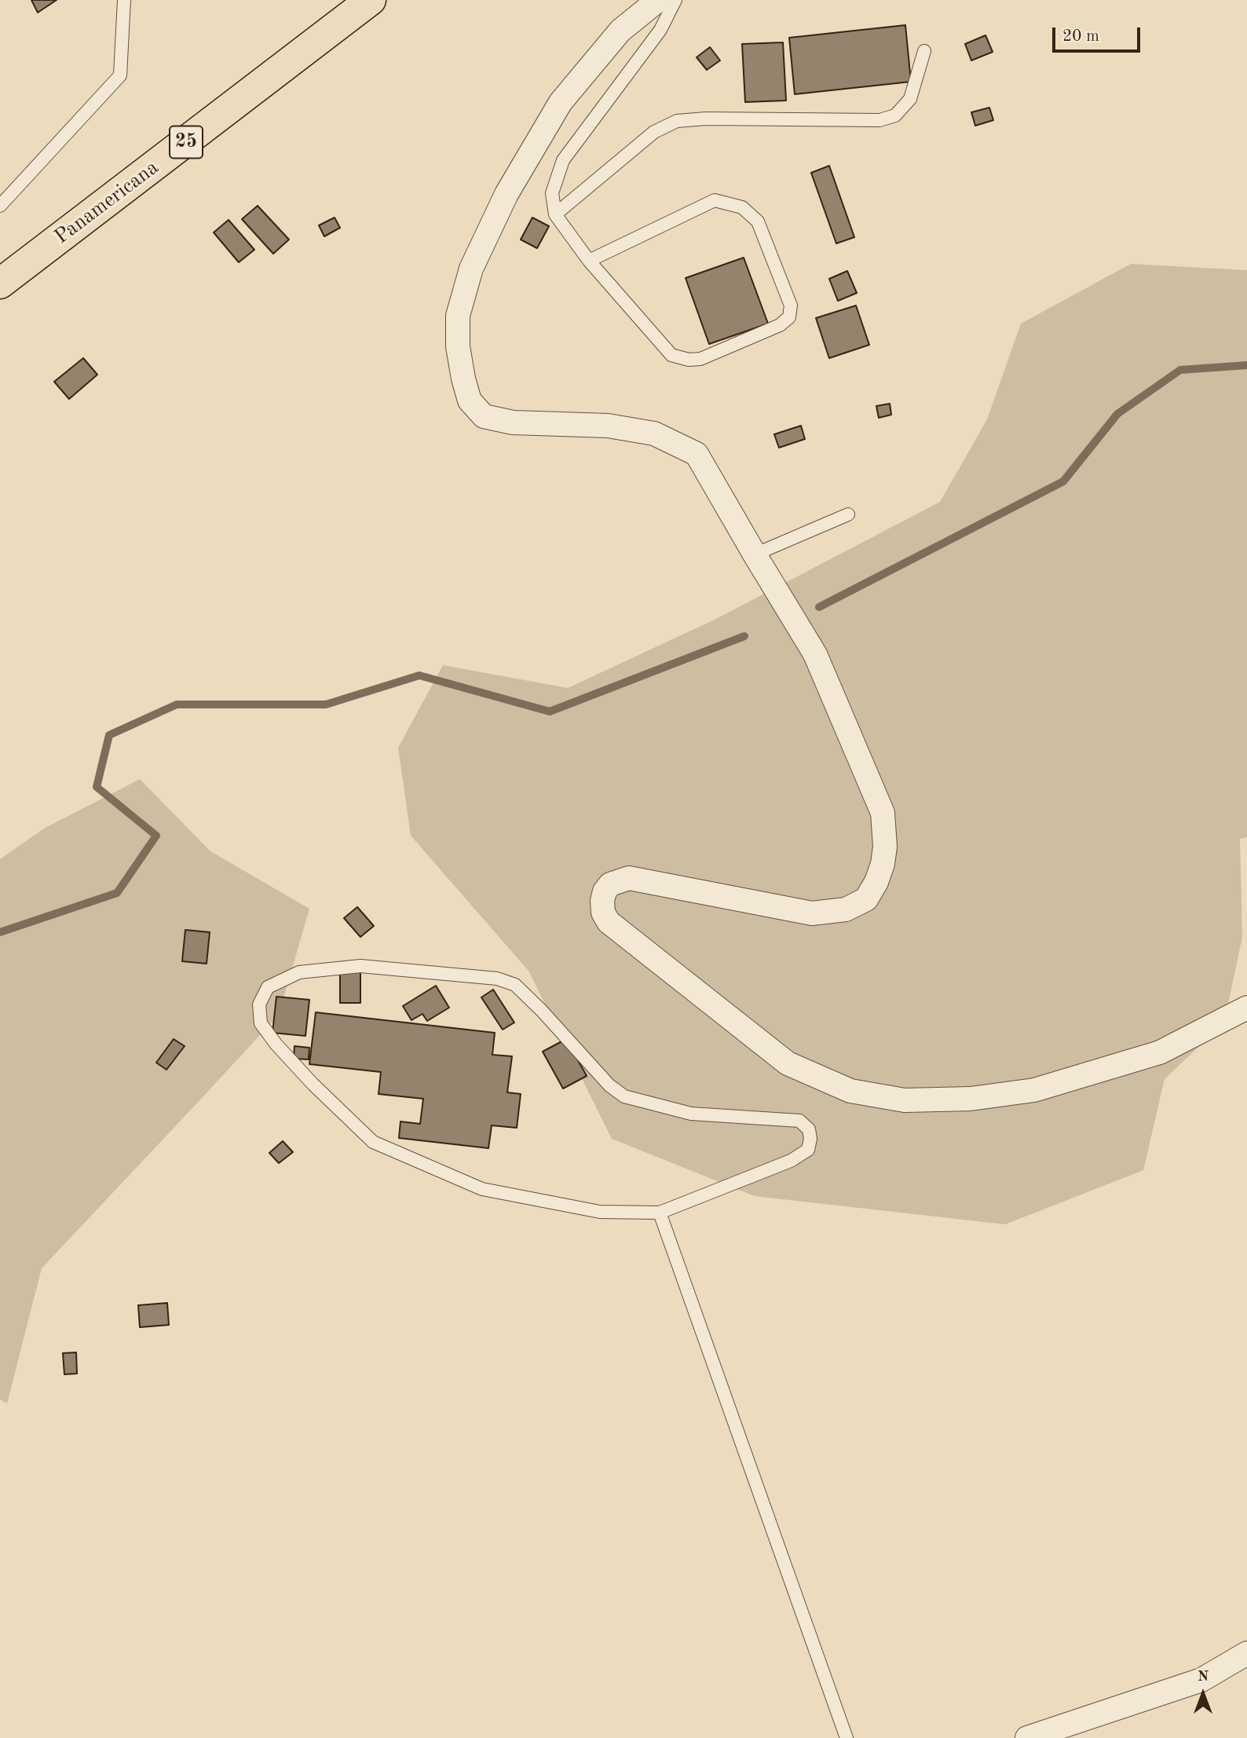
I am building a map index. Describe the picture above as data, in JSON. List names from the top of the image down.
{
  "streets": {
    "main road": ["25", "Panamericana"]
  },
  "scale_bar": "20 m",
  "north": "top"
}
